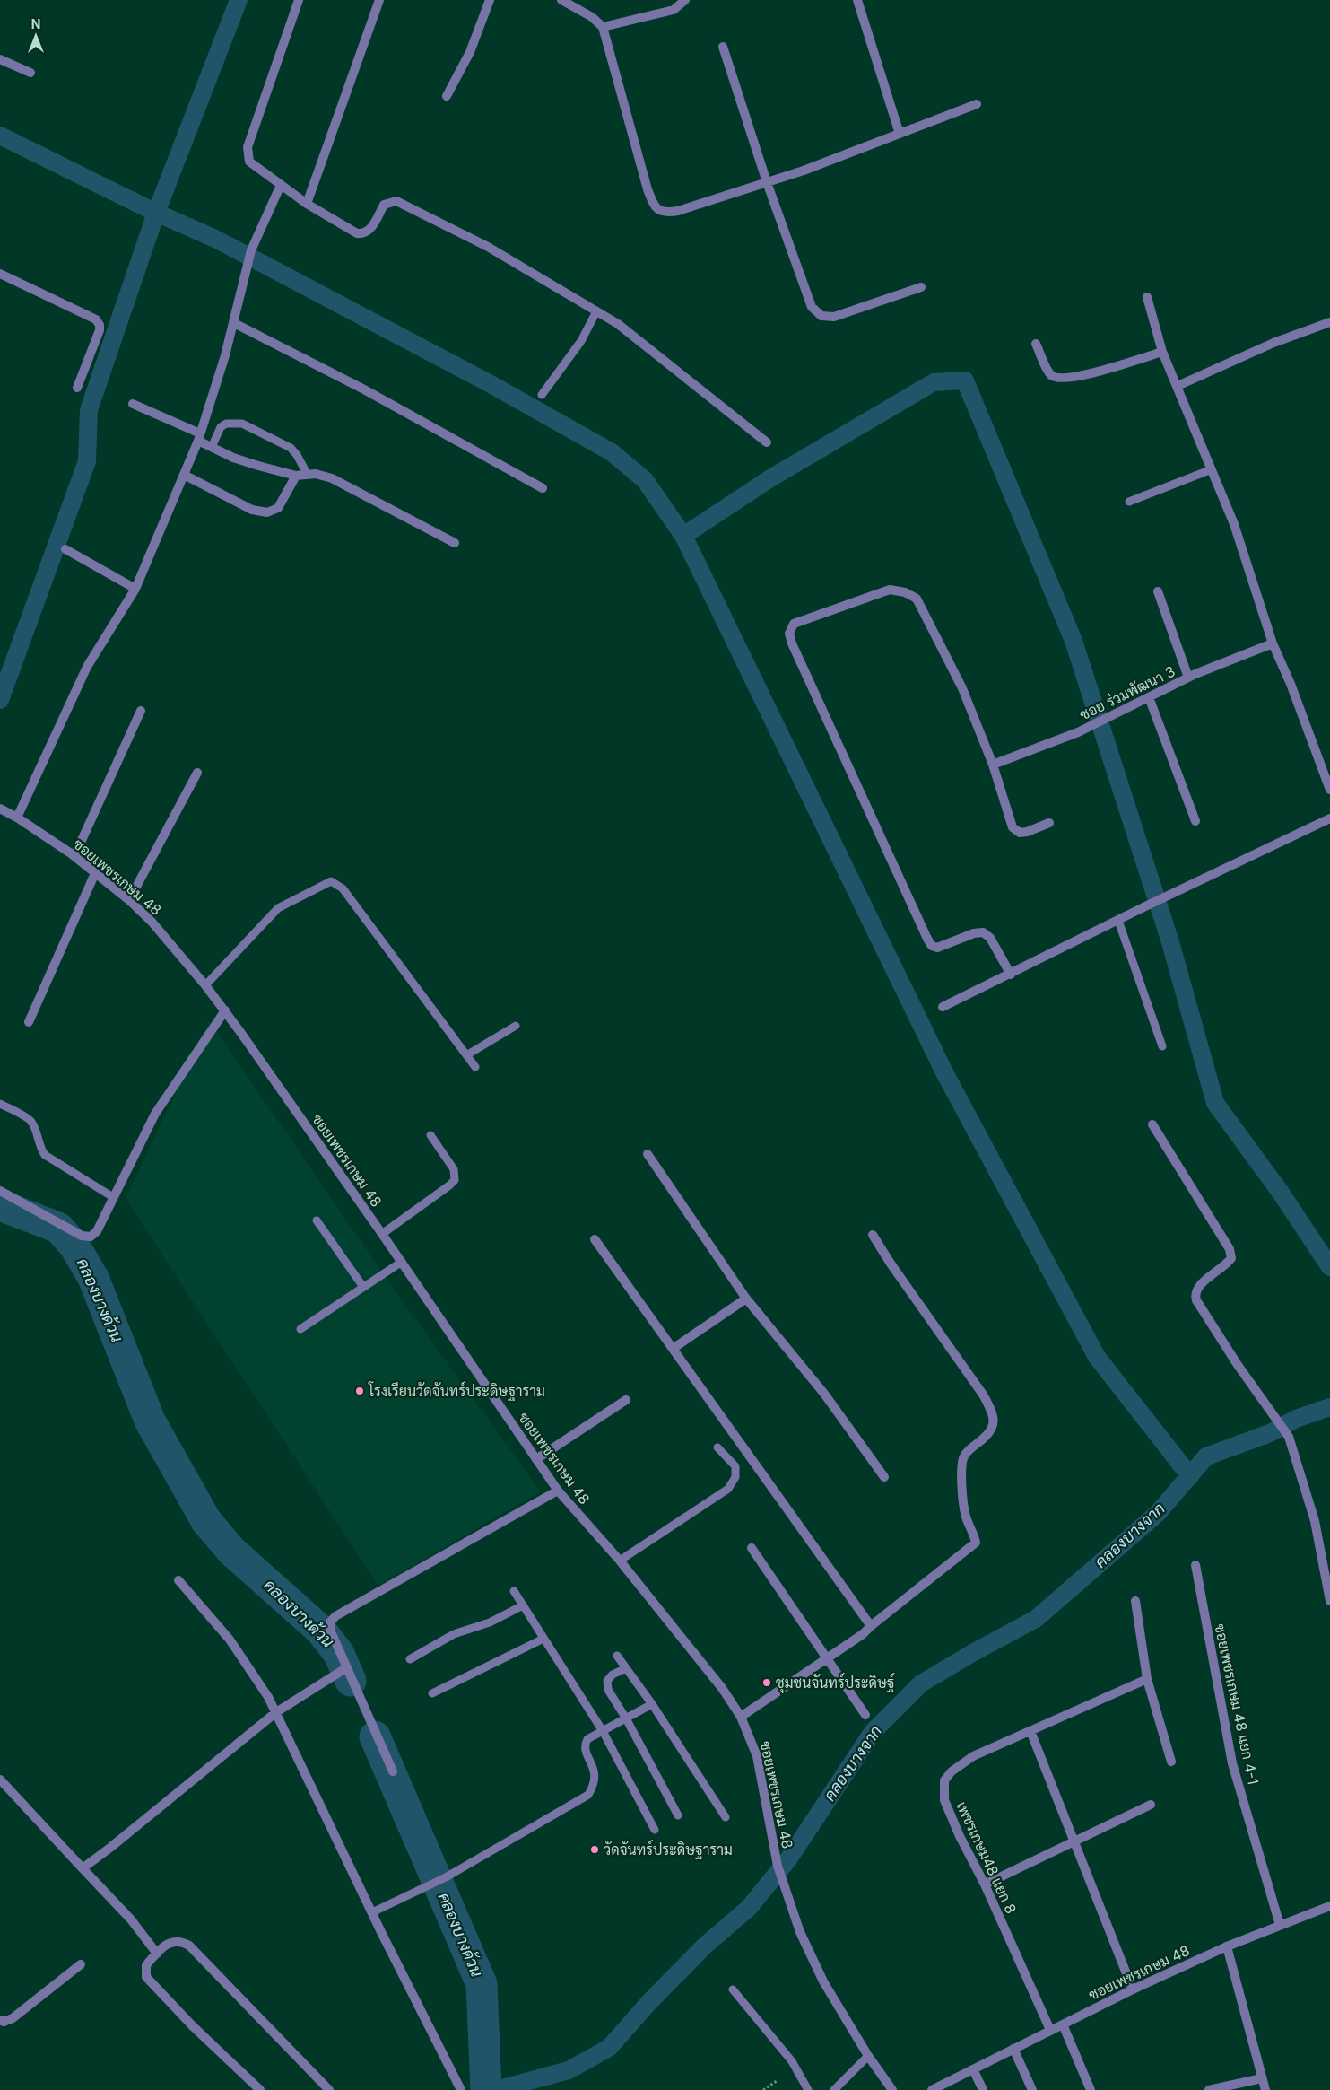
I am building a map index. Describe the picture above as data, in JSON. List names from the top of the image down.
{
  "streets": {
    "street": [
      "ซอย ร่วมพัฒนา 3",
      "ซอยเพชรเกษม 48",
      "ซอยเพชรเกษม 48 แยก 4-1",
      "เพชรเกษม48 แยก 8"
    ]
  },
  "crossings": [
    ["ซอยเพชรเกษม 48", "ซอยเพชรเกษม 48 แยก 4-1"],
    ["ซอยเพชรเกษม 48", "เพชรเกษม48 แยก 8"]
  ],
  "water": ["คลองบางด้วน", "คลองบางจาก"],
  "places": ["โรงเรียนวัดจันทร์ประดิษฐาราม", "ชุมชนจันทร์ประดิษฐ์", "วัดจันทร์ประดิษฐาราม"],
  "north": "top"
}
